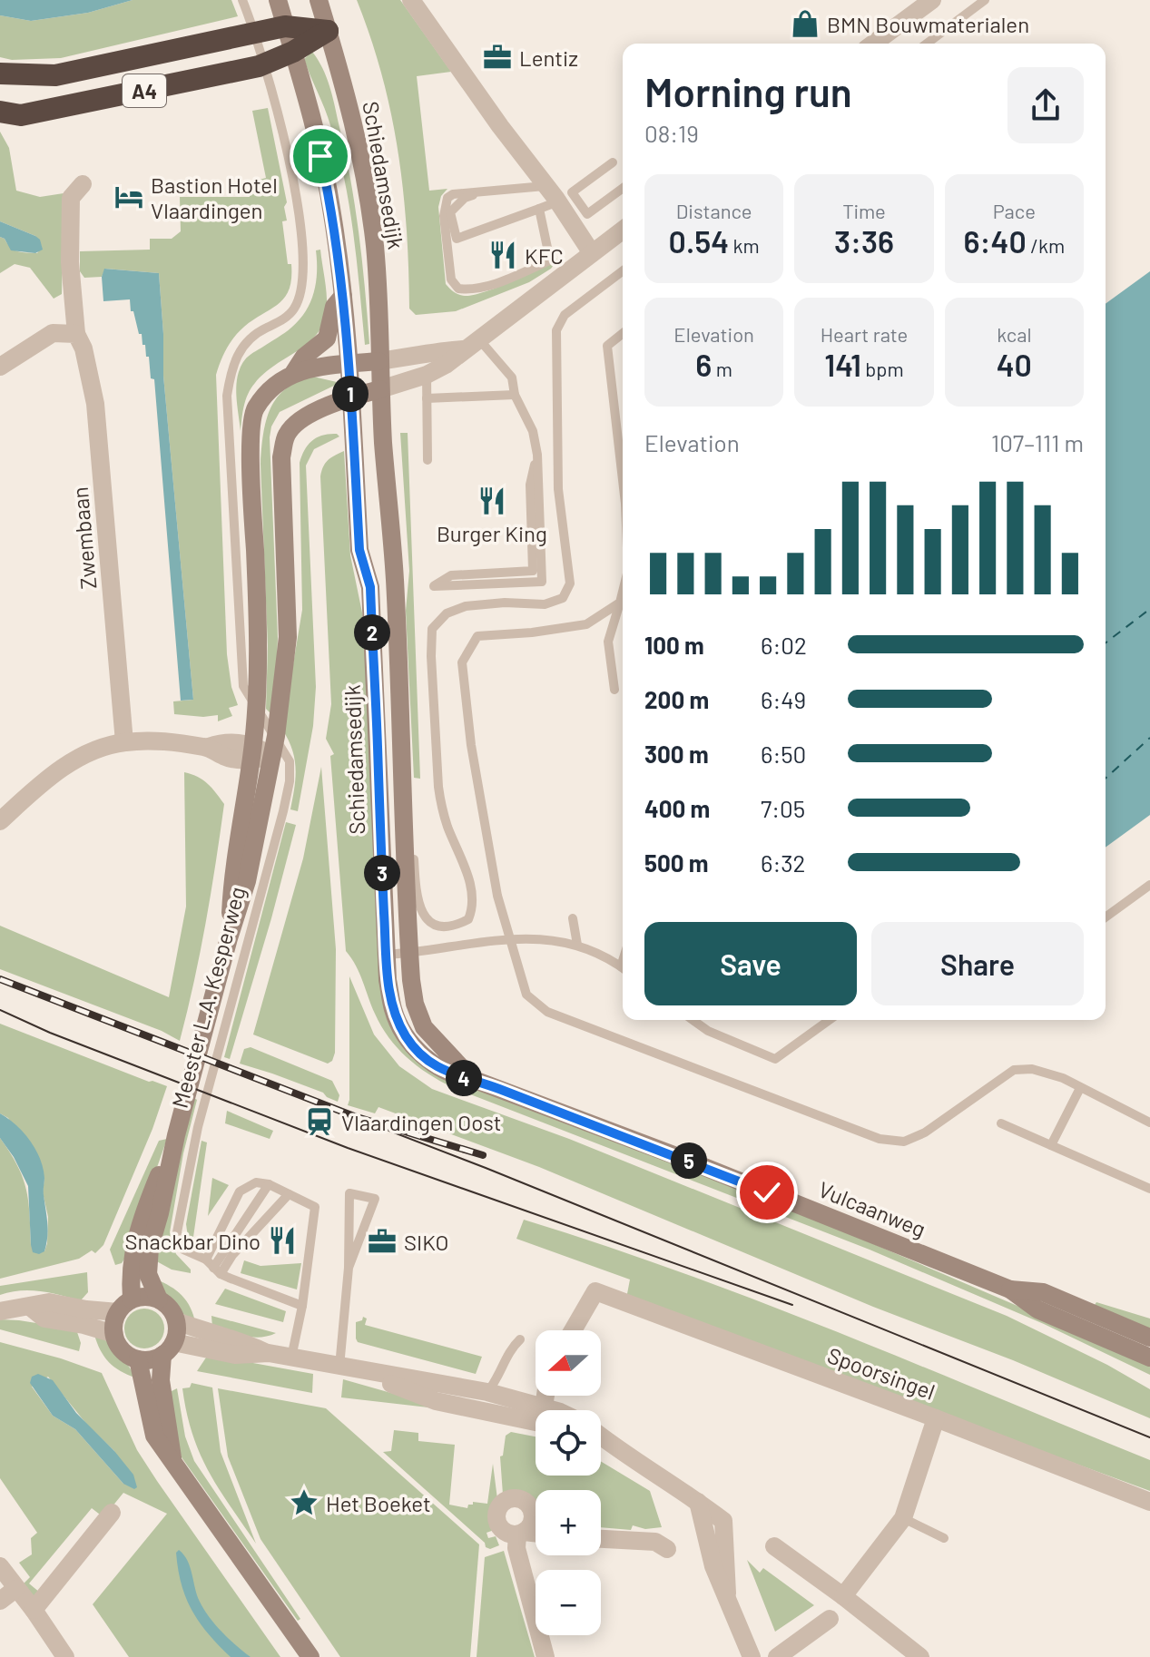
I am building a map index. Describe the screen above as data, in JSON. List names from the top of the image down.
{
  "streets": {
    "highway": ["A4"],
    "main road": ["Schiedamsedijk", "Meester L.A. Kesperweg", "Vulcaanweg"],
    "street": ["Zwembaan", "Spoorsingel"]
  },
  "crossings": [
    ["A4", "Schiedamsedijk"],
    ["A4", "Meester L.A. Kesperweg"],
    ["Schiedamsedijk", "Meester L.A. Kesperweg"],
    ["Schiedamsedijk", "Vulcaanweg"]
  ],
  "places": {
    "shop": ["BMN Bouwmaterialen"],
    "office": ["Lentiz", "SIKO"],
    "hotel": ["Bastion Hotel Vlaardingen"],
    "restaurant": ["KFC", "Burger King", "Snackbar Dino"],
    "station": ["Vlaardingen Oost"],
    "place": ["Het Boeket"]
  },
  "north": "left",
  "page": {
    "heading": ["Morning run", "08:19"],
    "stats": [
      ["Distance", "0.54 km"],
      ["Time", "3:36"],
      ["Pace", "6:40 /km"],
      ["Elevation", "6 m"],
      ["Heart rate", "141 bpm"],
      ["kcal", "40"]
    ],
    "pins": [
      "1",
      "2",
      "3",
      "4",
      "5"
    ],
    "chart": ["Elevation", "107–111 m"],
    "list": [
      {
        "name": "100 m",
        "note": "6:02"
      },
      {
        "name": "200 m",
        "note": "6:49"
      },
      {
        "name": "300 m",
        "note": "6:50"
      },
      {
        "name": "400 m",
        "note": "7:05"
      },
      {
        "name": "500 m",
        "note": "6:32"
      }
    ],
    "buttons": ["Save", "Share"],
    "map_buttons": ["+", "−"]
  }
}
